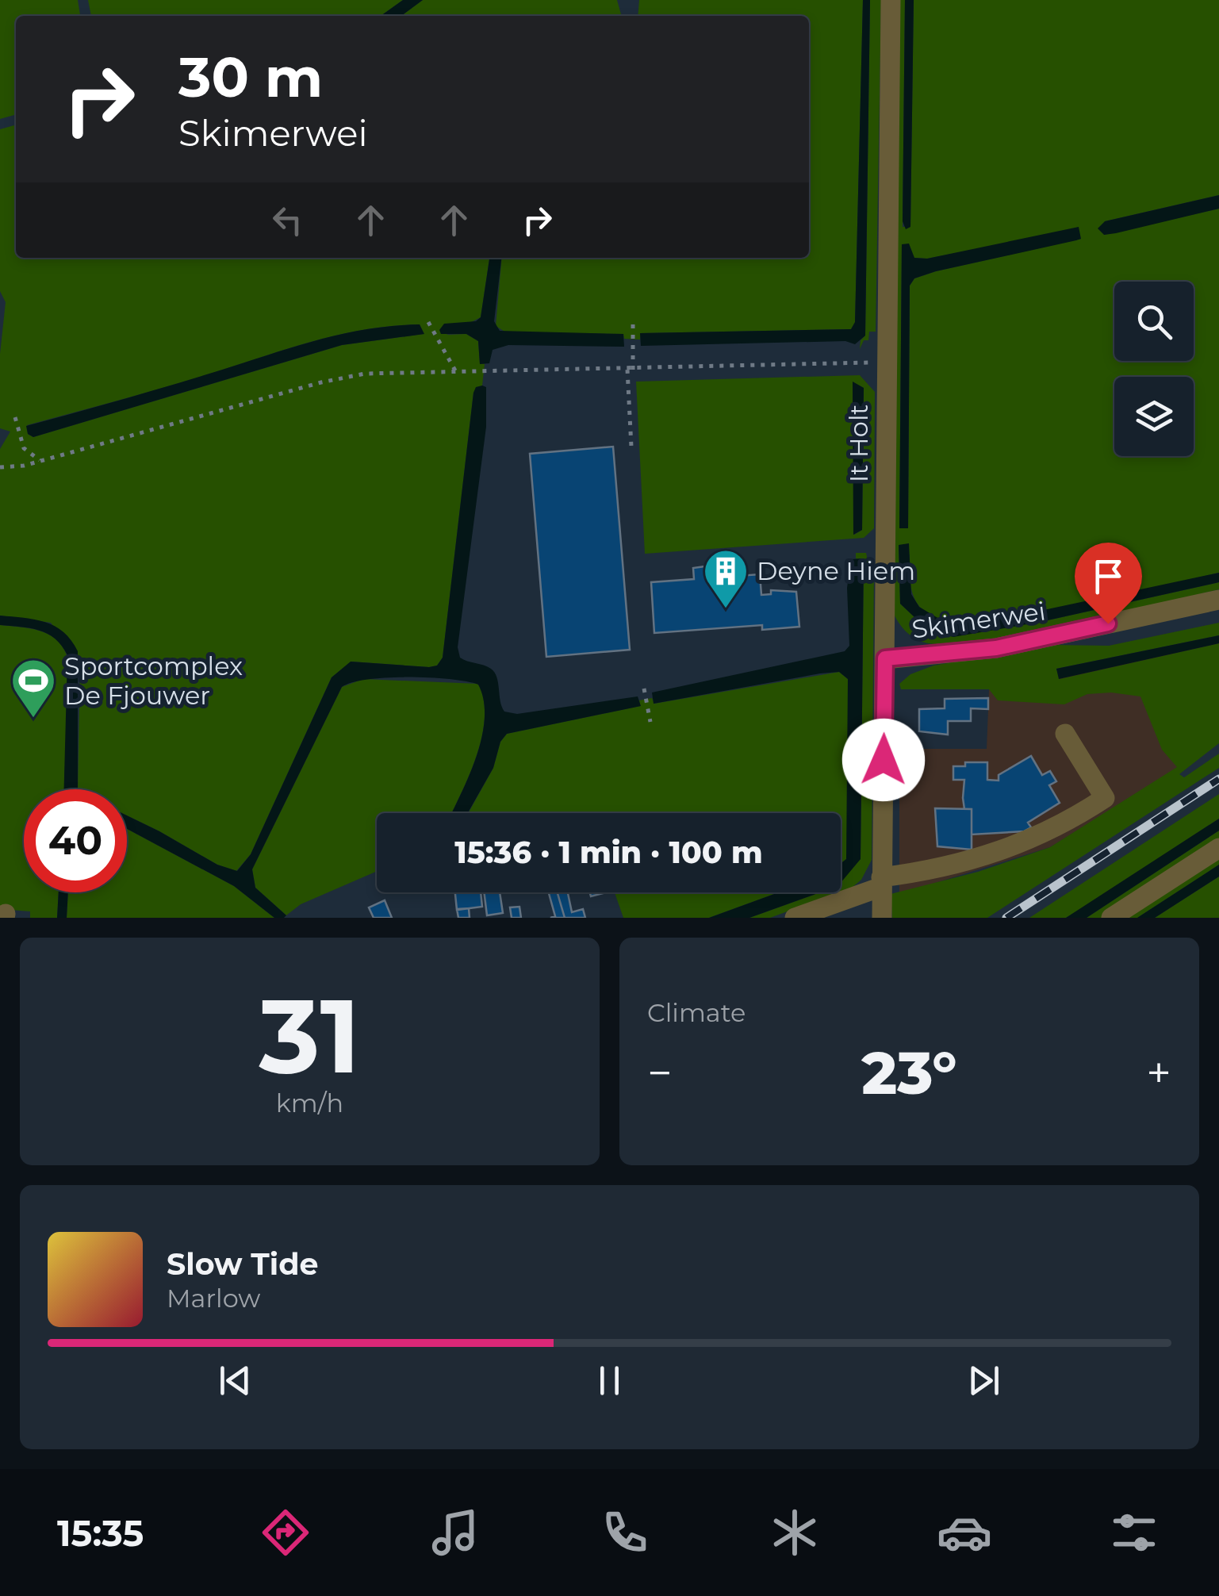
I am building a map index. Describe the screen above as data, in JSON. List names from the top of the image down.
{
  "streets": {
    "street": ["It Holt", "Skimerwei"]
  },
  "crossings": [
    ["It Holt", "Skimerwei"]
  ],
  "places": {
    "building": ["Deyne Hiem"],
    "sports": ["Sportcomplex De Fjouwer"]
  },
  "page": {
    "turn": ["30 m", "Skimerwei"],
    "limit": "40",
    "trip": "15:36 · 1 min · 100 m",
    "tile": [
      ["31", "km/h"],
      "Climate"
    ],
    "heat": ["−", "23°", "+"],
    "song": ["Slow Tide", "Marlow"],
    "tabs": "15:35"
  }
}
